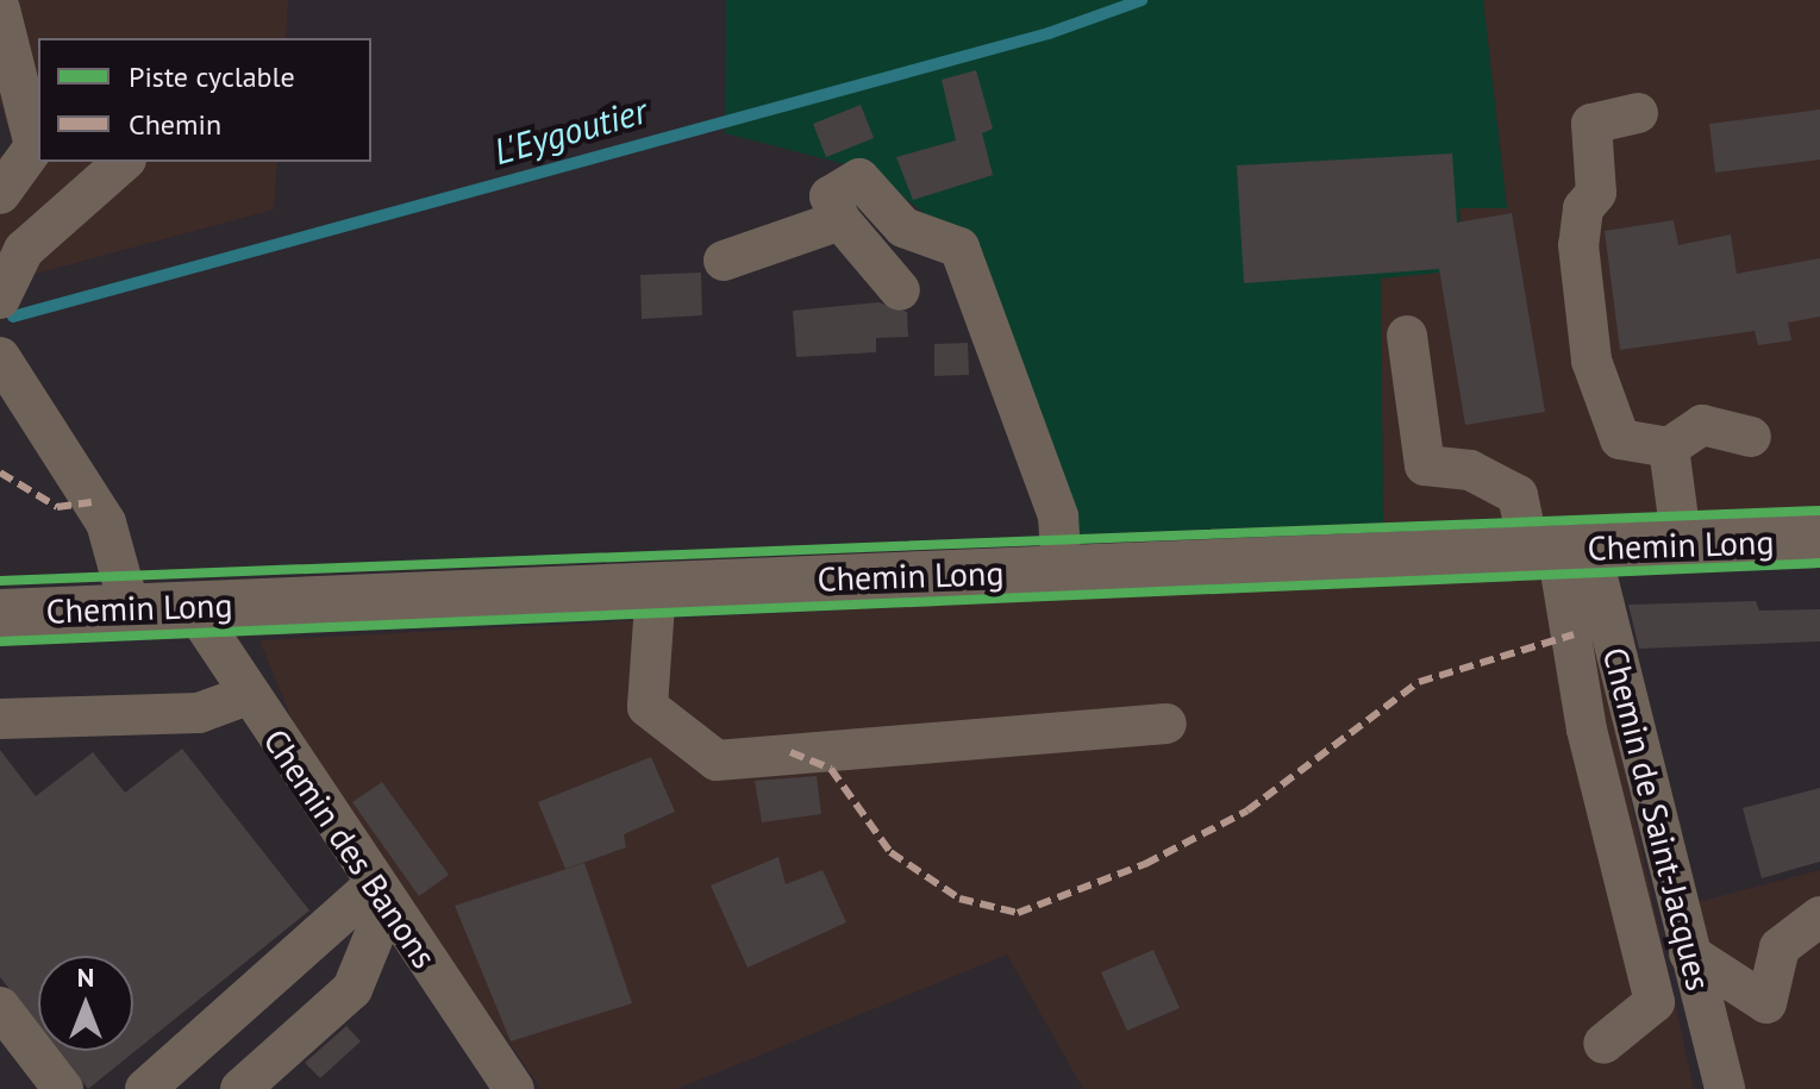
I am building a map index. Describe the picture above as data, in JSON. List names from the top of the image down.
{
  "streets": {
    "main road": ["Chemin Long"],
    "street": ["Chemin de Saint-Jacques", "Chemin des Banons"]
  },
  "crossings": [
    ["Chemin Long", "Chemin de Saint-Jacques"],
    ["Chemin Long", "Chemin des Banons"]
  ],
  "water": ["L'Eygoutier"],
  "legend": ["Piste cyclable", "Chemin"],
  "north": "top"
}
